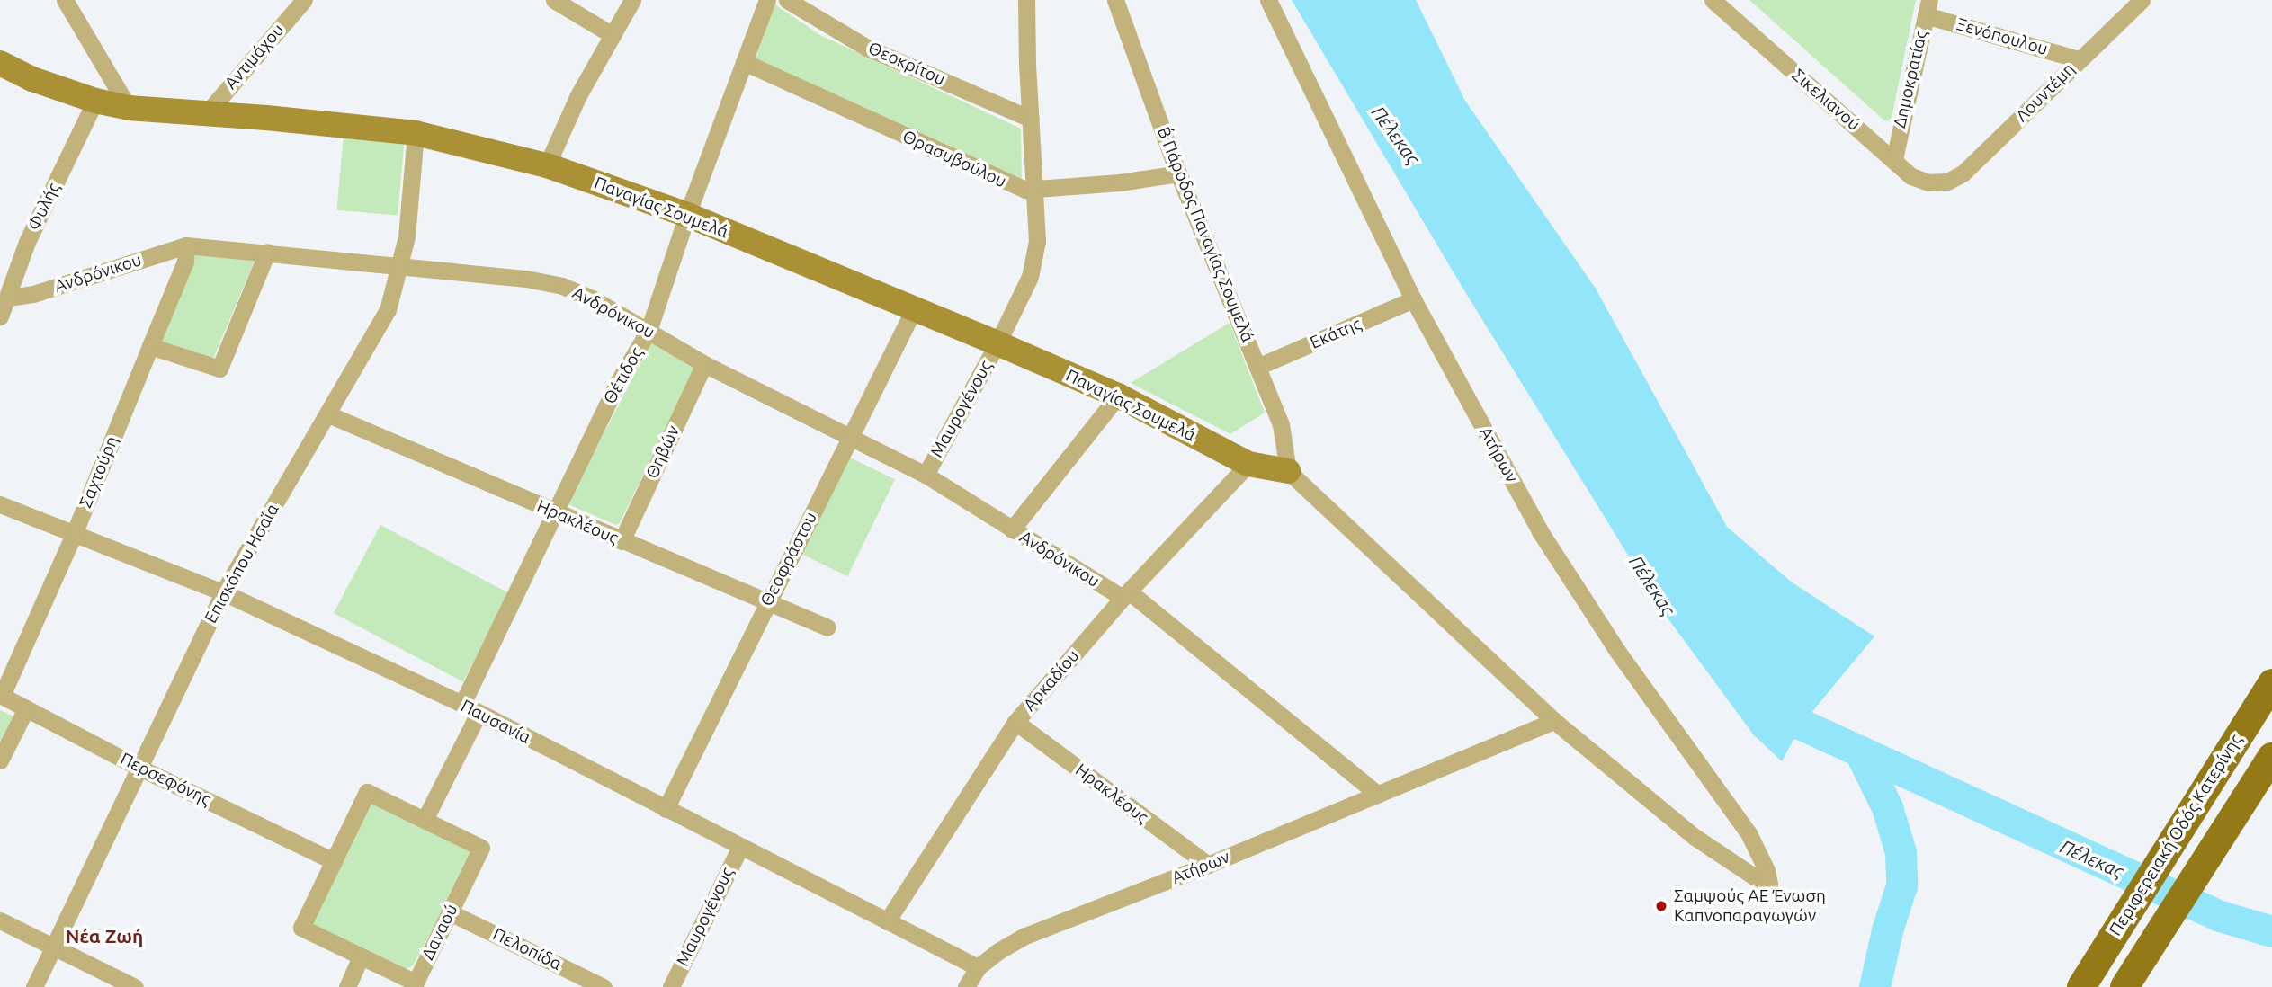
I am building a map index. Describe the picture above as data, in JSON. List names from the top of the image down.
{
  "streets": {
    "main road": ["Περιφερειακή Οδός Κατερίνης"],
    "street": [
      "Ξενόπουλου",
      "Αντιμάχου",
      "Θεοκρίτου",
      "Δημοκρατίας",
      "Λουντέμη",
      "Σικελιανού",
      "Θρασυβούλου",
      "Φυλής",
      "Παναγίας Σουμελά",
      "Β΄ Πάροδος Παναγίας Σουμελά",
      "Ανδρόνικου",
      "Εκάτης",
      "Θέτιδος",
      "Μαυρογένους",
      "Θηβών",
      "Ατήρων",
      "Σαχτούρη",
      "Ηρακλέους",
      "Θεοφράστου",
      "Επισκόπου Ησαΐα",
      "Αρκαδίου",
      "Παυσανία",
      "Περσεφόνης",
      "Δαναού",
      "Πελοπίδα"
    ]
  },
  "crossings": [
    ["Ξενόπουλου", "Δημοκρατίας"],
    ["Ξενόπουλου", "Λουντέμη"],
    ["Αντιμάχου", "Παναγίας Σουμελά"],
    ["Θεοκρίτου", "Μαυρογένους"],
    ["Δημοκρατίας", "Σικελιανού"],
    ["Λουντέμη", "Σικελιανού"],
    ["Θρασυβούλου", "Β΄ Πάροδος Παναγίας Σουμελά"],
    ["Θρασυβούλου", "Θέτιδος"],
    ["Θρασυβούλου", "Μαυρογένους"],
    ["Φυλής", "Παναγίας Σουμελά"],
    ["Φυλής", "Ανδρόνικου"],
    ["Παναγίας Σουμελά", "Β΄ Πάροδος Παναγίας Σουμελά"],
    ["Παναγίας Σουμελά", "Θέτιδος"],
    ["Παναγίας Σουμελά", "Μαυρογένους"],
    ["Παναγίας Σουμελά", "Θεοφράστου"],
    ["Παναγίας Σουμελά", "Επισκόπου Ησαΐα"],
    ["Παναγίας Σουμελά", "Αρκαδίου"],
    ["Β΄ Πάροδος Παναγίας Σουμελά", "Εκάτης"],
    ["Ανδρόνικου", "Θέτιδος"],
    ["Ανδρόνικου", "Μαυρογένους"],
    ["Ανδρόνικου", "Θηβών"],
    ["Ανδρόνικου", "Ατήρων"],
    ["Ανδρόνικου", "Σαχτούρη"],
    ["Ανδρόνικου", "Θεοφράστου"],
    ["Ανδρόνικου", "Επισκόπου Ησαΐα"],
    ["Ανδρόνικου", "Αρκαδίου"],
    ["Εκάτης", "Ατήρων"],
    ["Θέτιδος", "Ηρακλέους"],
    ["Θέτιδος", "Παυσανία"],
    ["Μαυρογένους", "Παυσανία"],
    ["Θηβών", "Ηρακλέους"],
    ["Ατήρων", "Ηρακλέους"],
    ["Ατήρων", "Παυσανία"],
    ["Σαχτούρη", "Παυσανία"],
    ["Σαχτούρη", "Περσεφόνης"],
    ["Ηρακλέους", "Θεοφράστου"],
    ["Ηρακλέους", "Επισκόπου Ησαΐα"],
    ["Ηρακλέους", "Αρκαδίου"],
    ["Θεοφράστου", "Παυσανία"],
    ["Επισκόπου Ησαΐα", "Παυσανία"],
    ["Επισκόπου Ησαΐα", "Περσεφόνης"],
    ["Αρκαδίου", "Παυσανία"],
    ["Περσεφόνης", "Δαναού"],
    ["Δαναού", "Πελοπίδα"]
  ],
  "districts": ["Νέα Ζωή"],
  "water": ["Πέλεκας"],
  "places": ["Σαμψούς ΑΕ Ένωση Καπνοπαραγωγών"]
}
